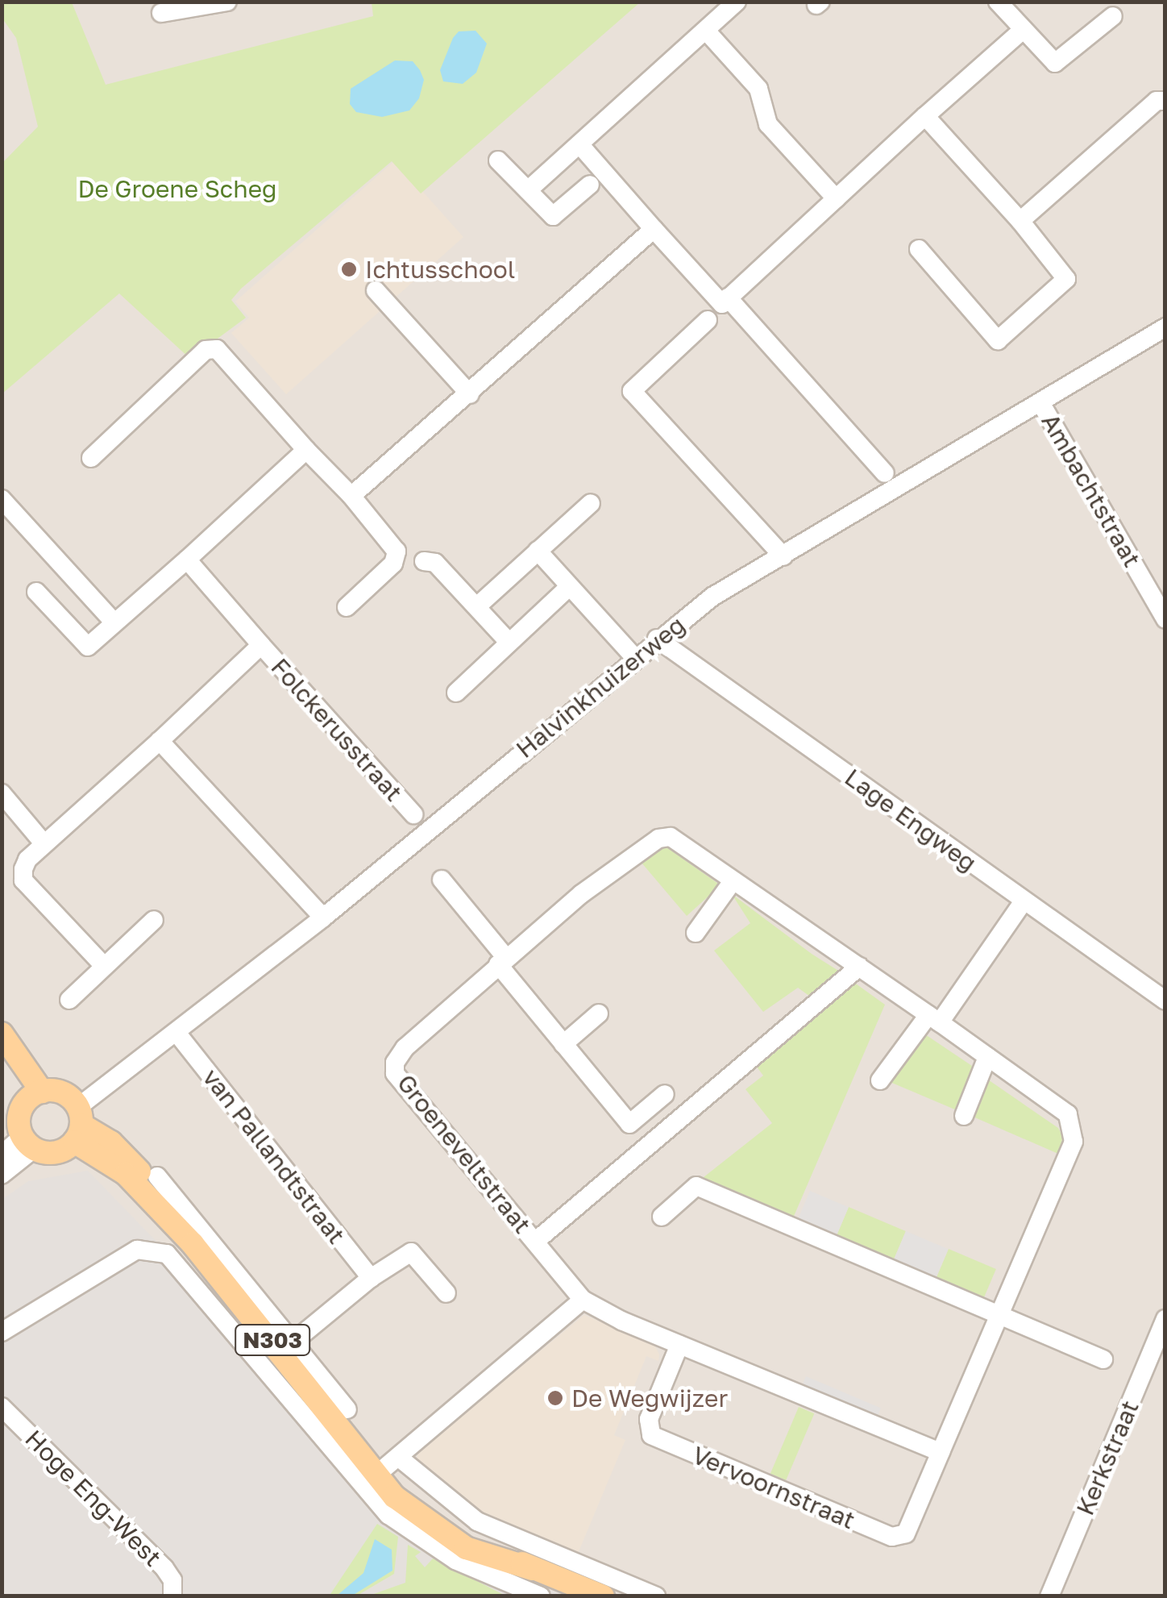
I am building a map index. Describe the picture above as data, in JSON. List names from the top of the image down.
{
  "streets": {
    "main road": ["N303"],
    "street": [
      "Ambachtstraat",
      "Halvinkhuizerweg",
      "Folckerusstraat",
      "Lage Engweg",
      "Groeneveltstraat",
      "van Pallandtstraat",
      "Kerkstraat",
      "Vervoornstraat",
      "Hoge Eng-West"
    ]
  },
  "crossings": [
    ["Ambachtstraat", "Halvinkhuizerweg"],
    ["Halvinkhuizerweg", "Lage Engweg"],
    ["Halvinkhuizerweg", "van Pallandtstraat"],
    ["Halvinkhuizerweg", "N303"],
    ["Groeneveltstraat", "Vervoornstraat"]
  ],
  "parks": ["De Groene Scheg"],
  "places": ["Ichtusschool", "De Wegwijzer"]
}
